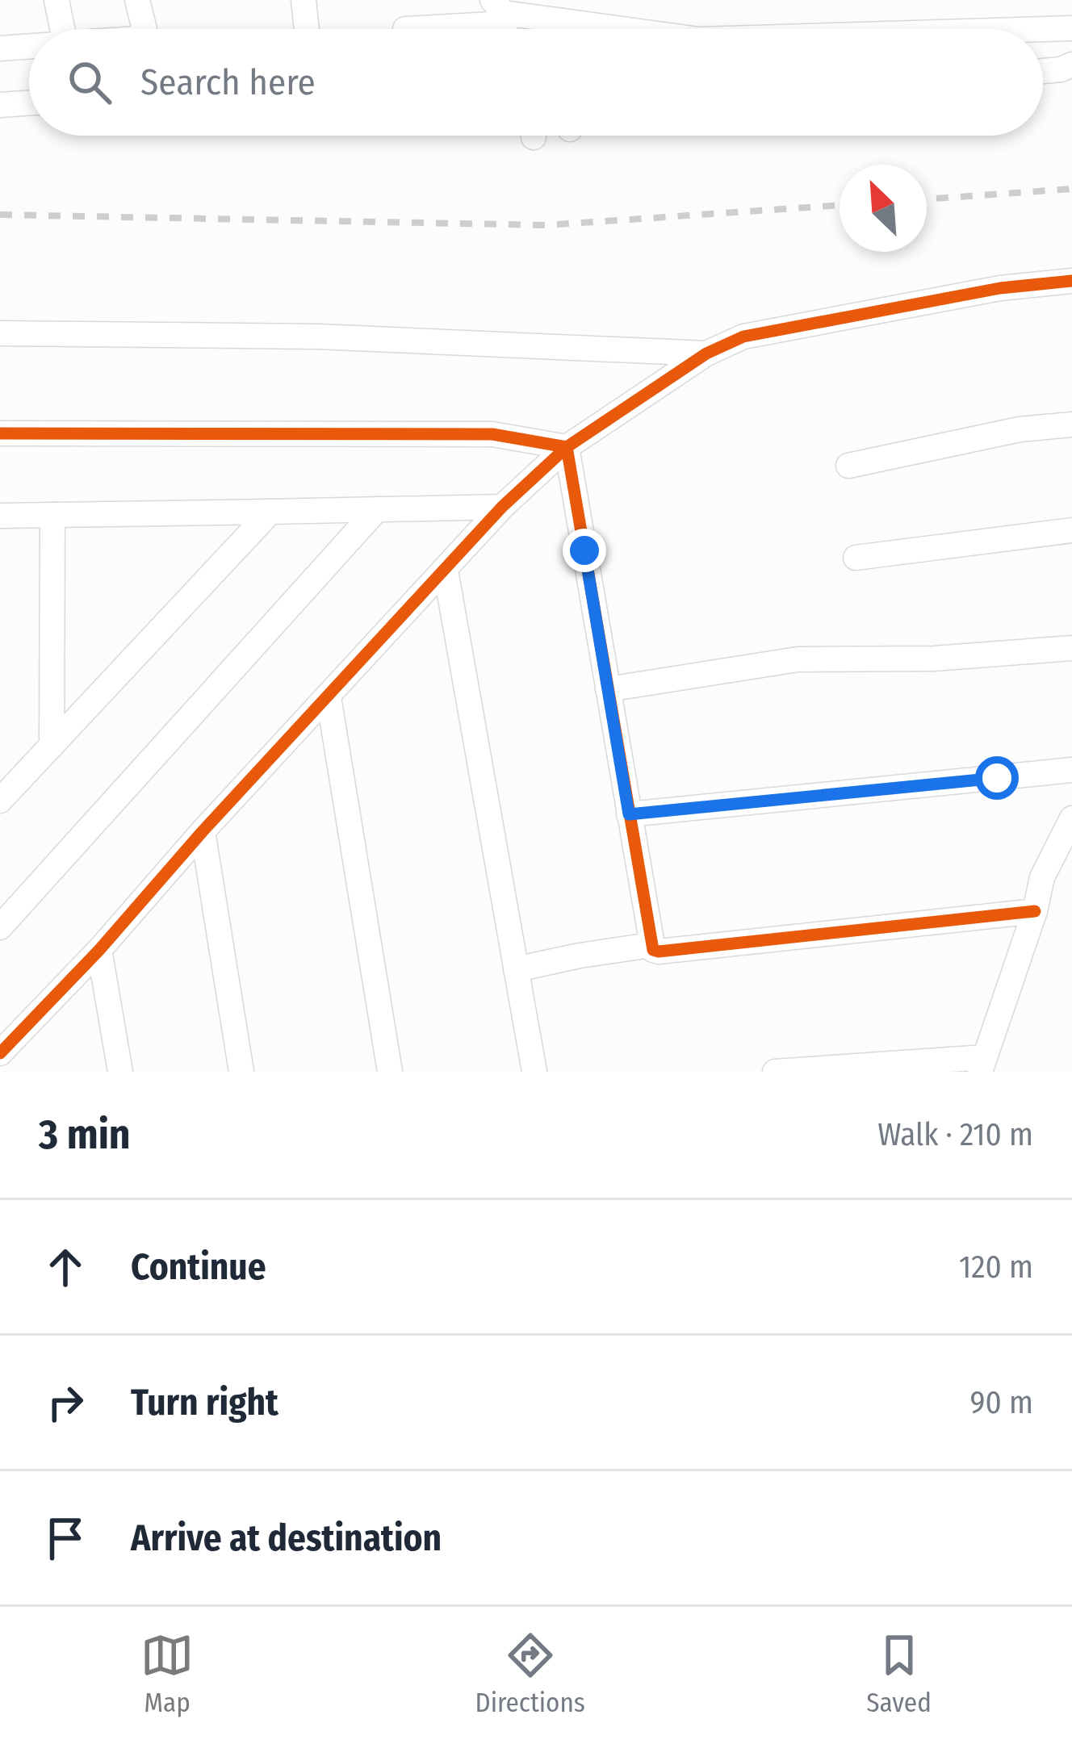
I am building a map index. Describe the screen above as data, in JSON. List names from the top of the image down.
{
  "north": "top left",
  "page": {
    "search": "Search here",
    "heading": ["3 min", "Walk · 210 m"],
    "list": [
      ["Continue", "120 m"],
      ["Turn right", "90 m"],
      "Arrive at destination"
    ],
    "nav": ["Map", "Directions", "Saved"]
  }
}
